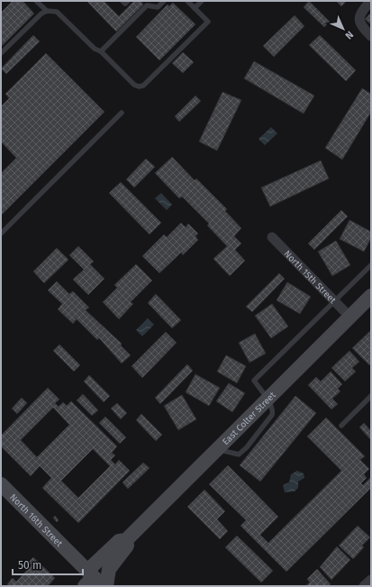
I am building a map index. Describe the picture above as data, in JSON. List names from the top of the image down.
{
  "streets": {
    "street": ["North 15th Street", "East Colter Street", "North 16th Street"]
  },
  "crossings": [
    ["North 15th Street", "East Colter Street"],
    ["East Colter Street", "North 16th Street"]
  ],
  "scale_bar": "50 m",
  "north": "bottom right"
}
